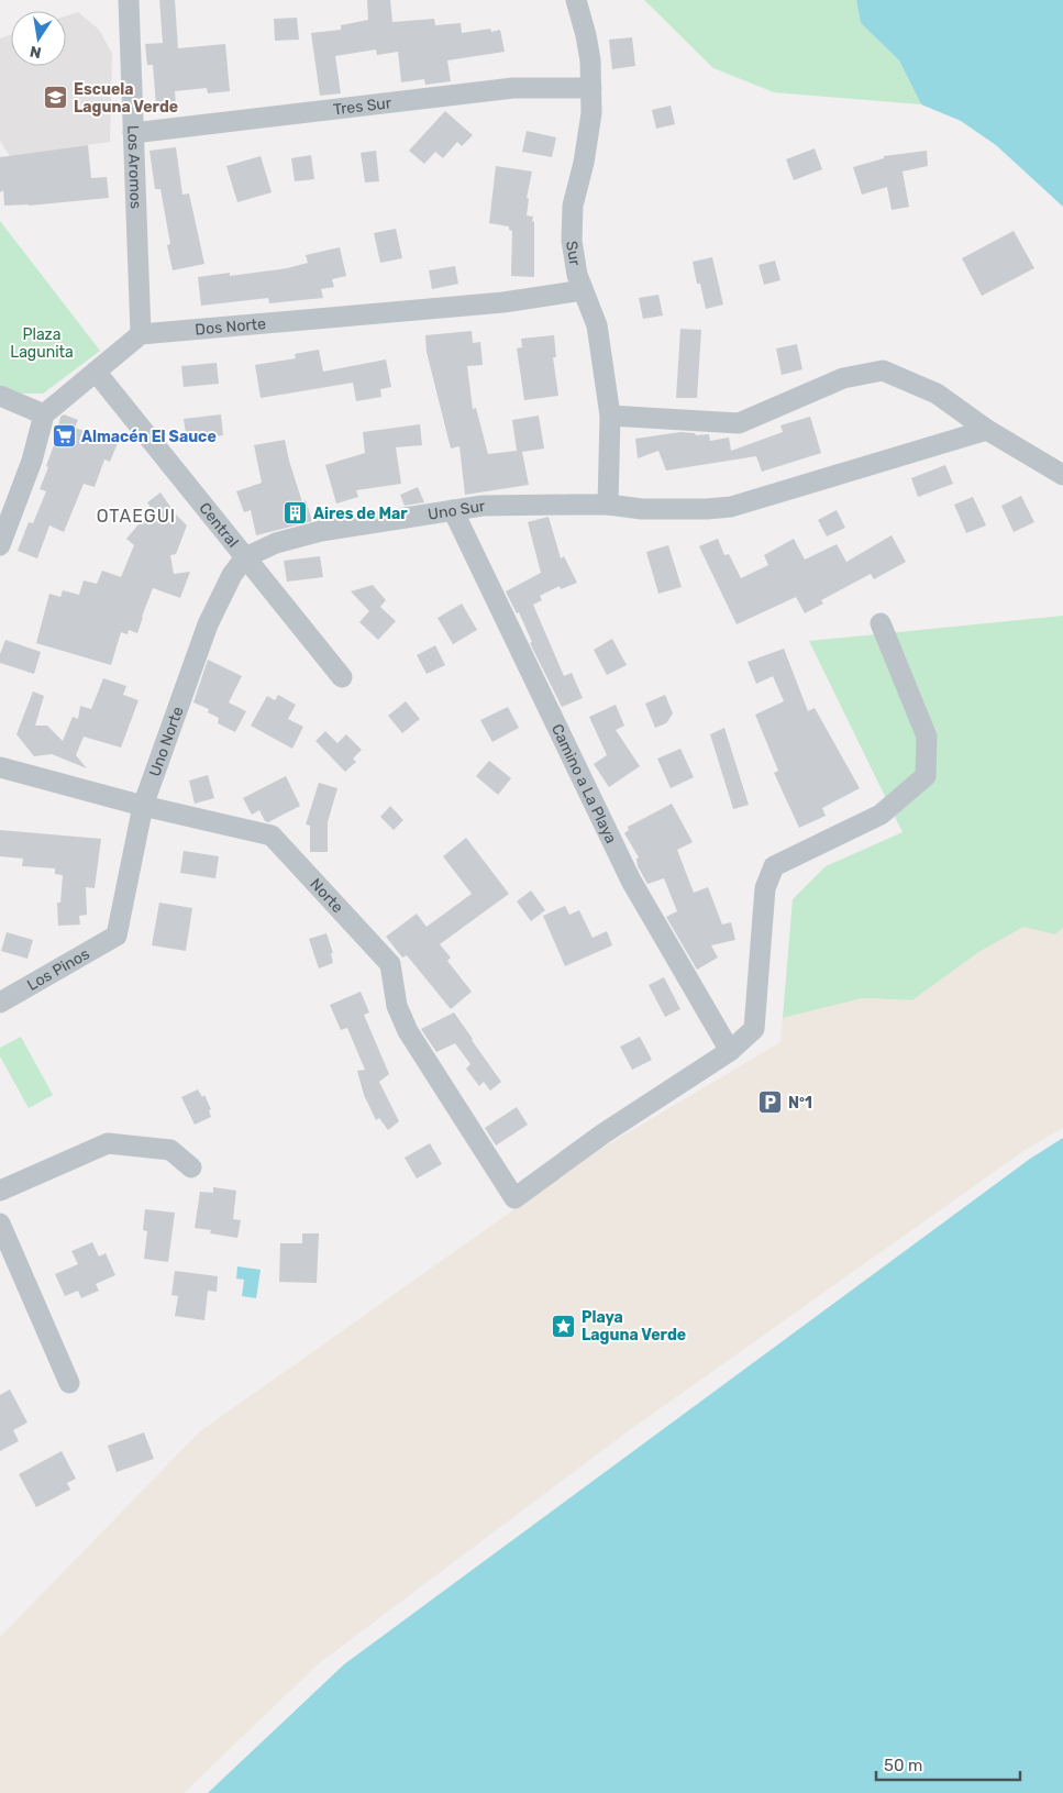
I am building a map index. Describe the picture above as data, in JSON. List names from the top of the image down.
{
  "streets": {
    "street": [
      "Tres Sur",
      "Los Aromos",
      "Sur",
      "Dos Norte",
      "Uno Sur",
      "Central",
      "Uno Norte",
      "Camino a La Playa",
      "Norte",
      "Los Pinos"
    ]
  },
  "crossings": [
    ["Tres Sur", "Los Aromos"],
    ["Tres Sur", "Sur"],
    ["Los Aromos", "Dos Norte"],
    ["Sur", "Dos Norte"],
    ["Sur", "Uno Sur"],
    ["Uno Sur", "Central"],
    ["Uno Sur", "Uno Norte"],
    ["Uno Sur", "Camino a La Playa"],
    ["Central", "Uno Norte"],
    ["Uno Norte", "Norte"],
    ["Uno Norte", "Los Pinos"],
    ["Camino a La Playa", "Norte"]
  ],
  "districts": ["OTAEGUI"],
  "parks": ["Plaza Lagunita"],
  "places": {
    "school or university": ["Escuela Laguna Verde"],
    "supermarket": ["Almacén El Sauce"],
    "building": ["Aires de Mar"],
    "parking": ["Nº1"],
    "place": ["Playa Laguna Verde"]
  },
  "scale_bar": "50 m",
  "north": "bottom"
}
